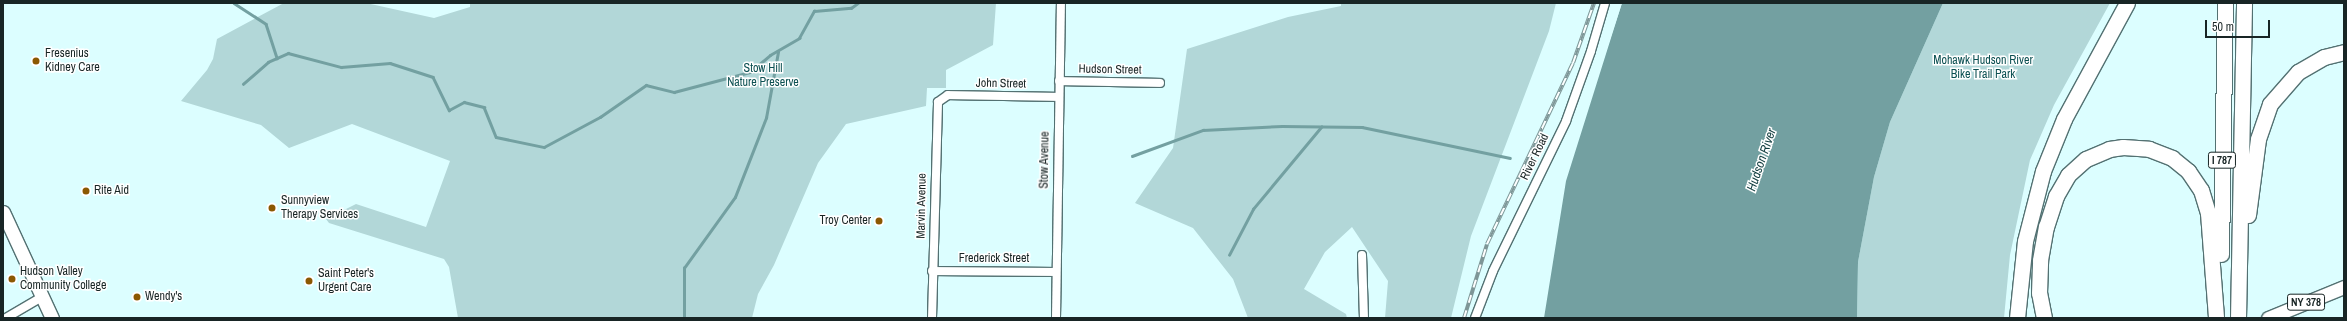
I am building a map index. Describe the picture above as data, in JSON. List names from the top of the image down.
{
  "streets": {
    "highway": ["I 787"],
    "main road": ["NY 378"],
    "street": [
      "Hudson Street",
      "John Street",
      "River Road",
      "Stow Avenue",
      "Marvin Avenue",
      "Frederick Street"
    ]
  },
  "crossings": [
    ["Hudson Street", "Stow Avenue"],
    ["John Street", "Stow Avenue"],
    ["John Street", "Marvin Avenue"],
    ["Stow Avenue", "Frederick Street"],
    ["Marvin Avenue", "Frederick Street"]
  ],
  "water": ["Hudson River"],
  "parks": ["Mohawk Hudson River Bike Trail Park", "Stow Hill Nature Preserve"],
  "places": [
    "Fresenius Kidney Care",
    "Rite Aid",
    "Sunnyview Therapy Services",
    "Troy Center",
    "Hudson Valley Community College",
    "Saint Peter's Urgent Care",
    "Wendy's"
  ],
  "scale_bar": "50 m"
}
